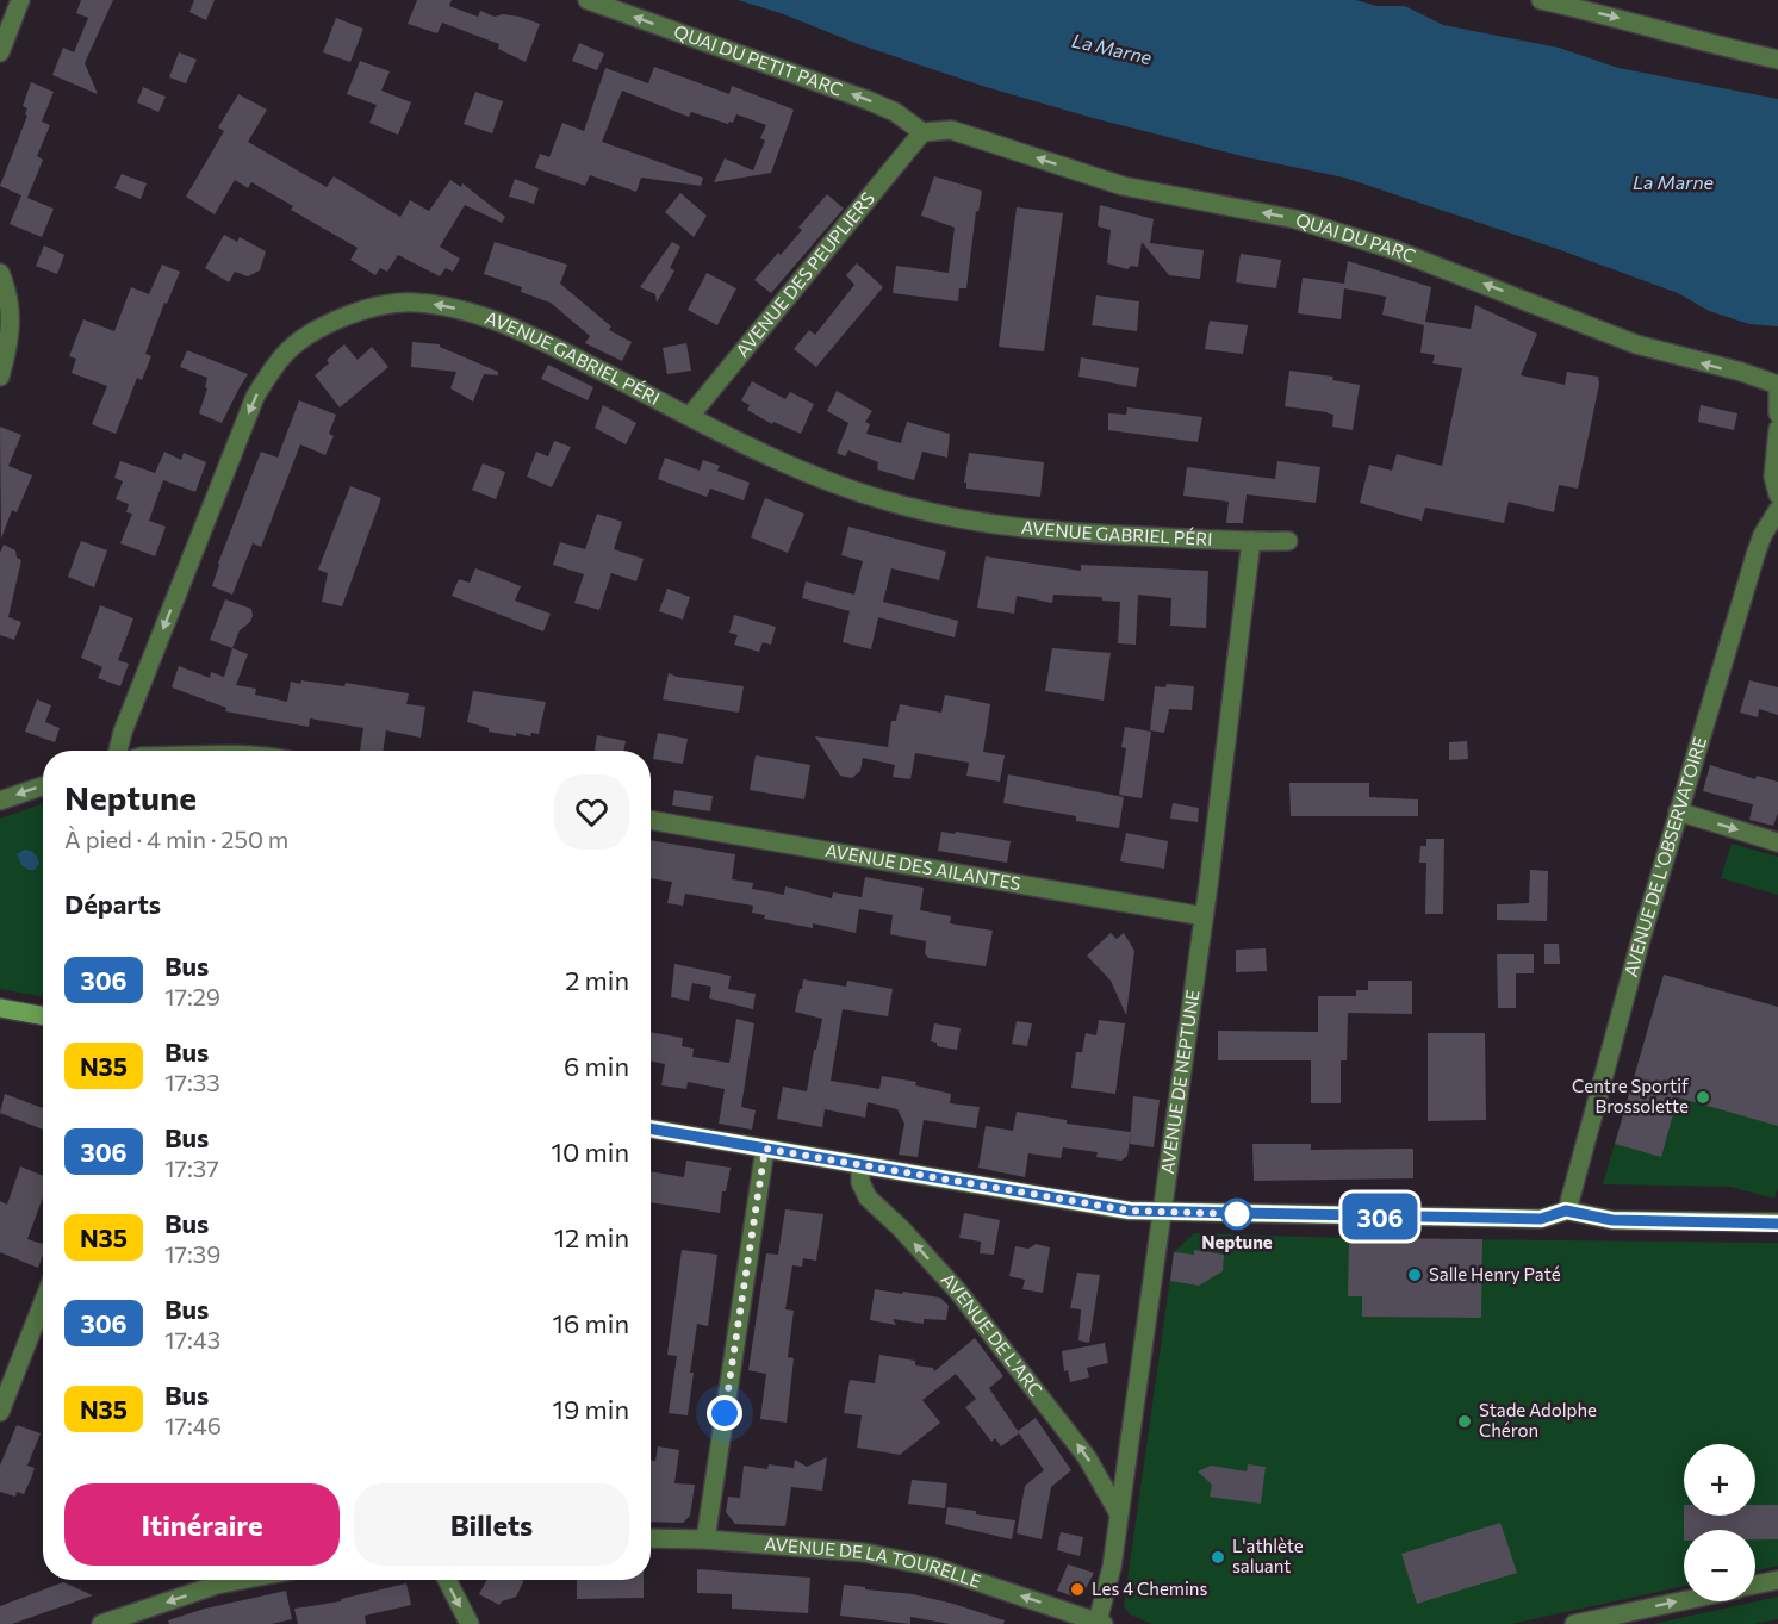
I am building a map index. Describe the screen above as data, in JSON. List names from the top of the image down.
{
  "streets": {
    "street": [
      "QUAI DU PETIT PARC",
      "QUAI DU PARC",
      "AVENUE DES PEUPLIERS",
      "AVENUE GABRIEL PÉRI",
      "AVENUE DE L'OBSERVATOIRE",
      "AVENUE DES AILANTES",
      "AVENUE DE NEPTUNE",
      "AVENUE DE L'ARC",
      "AVENUE DE LA TOURELLE"
    ]
  },
  "crossings": [
    ["QUAI DU PETIT PARC", "QUAI DU PARC"],
    ["QUAI DU PETIT PARC", "AVENUE DES PEUPLIERS"],
    ["QUAI DU PARC", "AVENUE DES PEUPLIERS"],
    ["AVENUE DES PEUPLIERS", "AVENUE GABRIEL PÉRI"],
    ["AVENUE GABRIEL PÉRI", "AVENUE DE NEPTUNE"],
    ["AVENUE DES AILANTES", "AVENUE DE NEPTUNE"],
    ["AVENUE DE NEPTUNE", "AVENUE DE L'ARC"],
    ["AVENUE DE NEPTUNE", "AVENUE DE LA TOURELLE"]
  ],
  "one_way": [
    "QUAI DU PETIT PARC",
    "QUAI DU PARC",
    "AVENUE DE L'ARC",
    "AVENUE DE LA TOURELLE"
  ],
  "water": ["La Marne"],
  "places": [
    "Centre Sportif Brossolette",
    "Neptune",
    "Salle Henry Paté",
    "Stade Adolphe Chéron",
    "L'athlète saluant",
    "Les 4 Chemins"
  ],
  "lines": ["bus line 306"],
  "page": {
    "on_map": "306",
    "heading": [
      ["Neptune", "À pied · 4 min · 250 m"],
      "Départs"
    ],
    "list": [
      {
        "mark": "306",
        "name": "Bus",
        "note": "17:29",
        "value": "2 min"
      },
      {
        "mark": "N35",
        "name": "Bus",
        "note": "17:33",
        "value": "6 min"
      },
      {
        "mark": "306",
        "name": "Bus",
        "note": "17:37",
        "value": "10 min"
      },
      {
        "mark": "N35",
        "name": "Bus",
        "note": "17:39",
        "value": "12 min"
      },
      {
        "mark": "306",
        "name": "Bus",
        "note": "17:43",
        "value": "16 min"
      },
      {
        "mark": "N35",
        "name": "Bus",
        "note": "17:46",
        "value": "19 min"
      }
    ],
    "map_buttons": ["+", "−"],
    "buttons": ["Itinéraire", "Billets"]
  }
}
